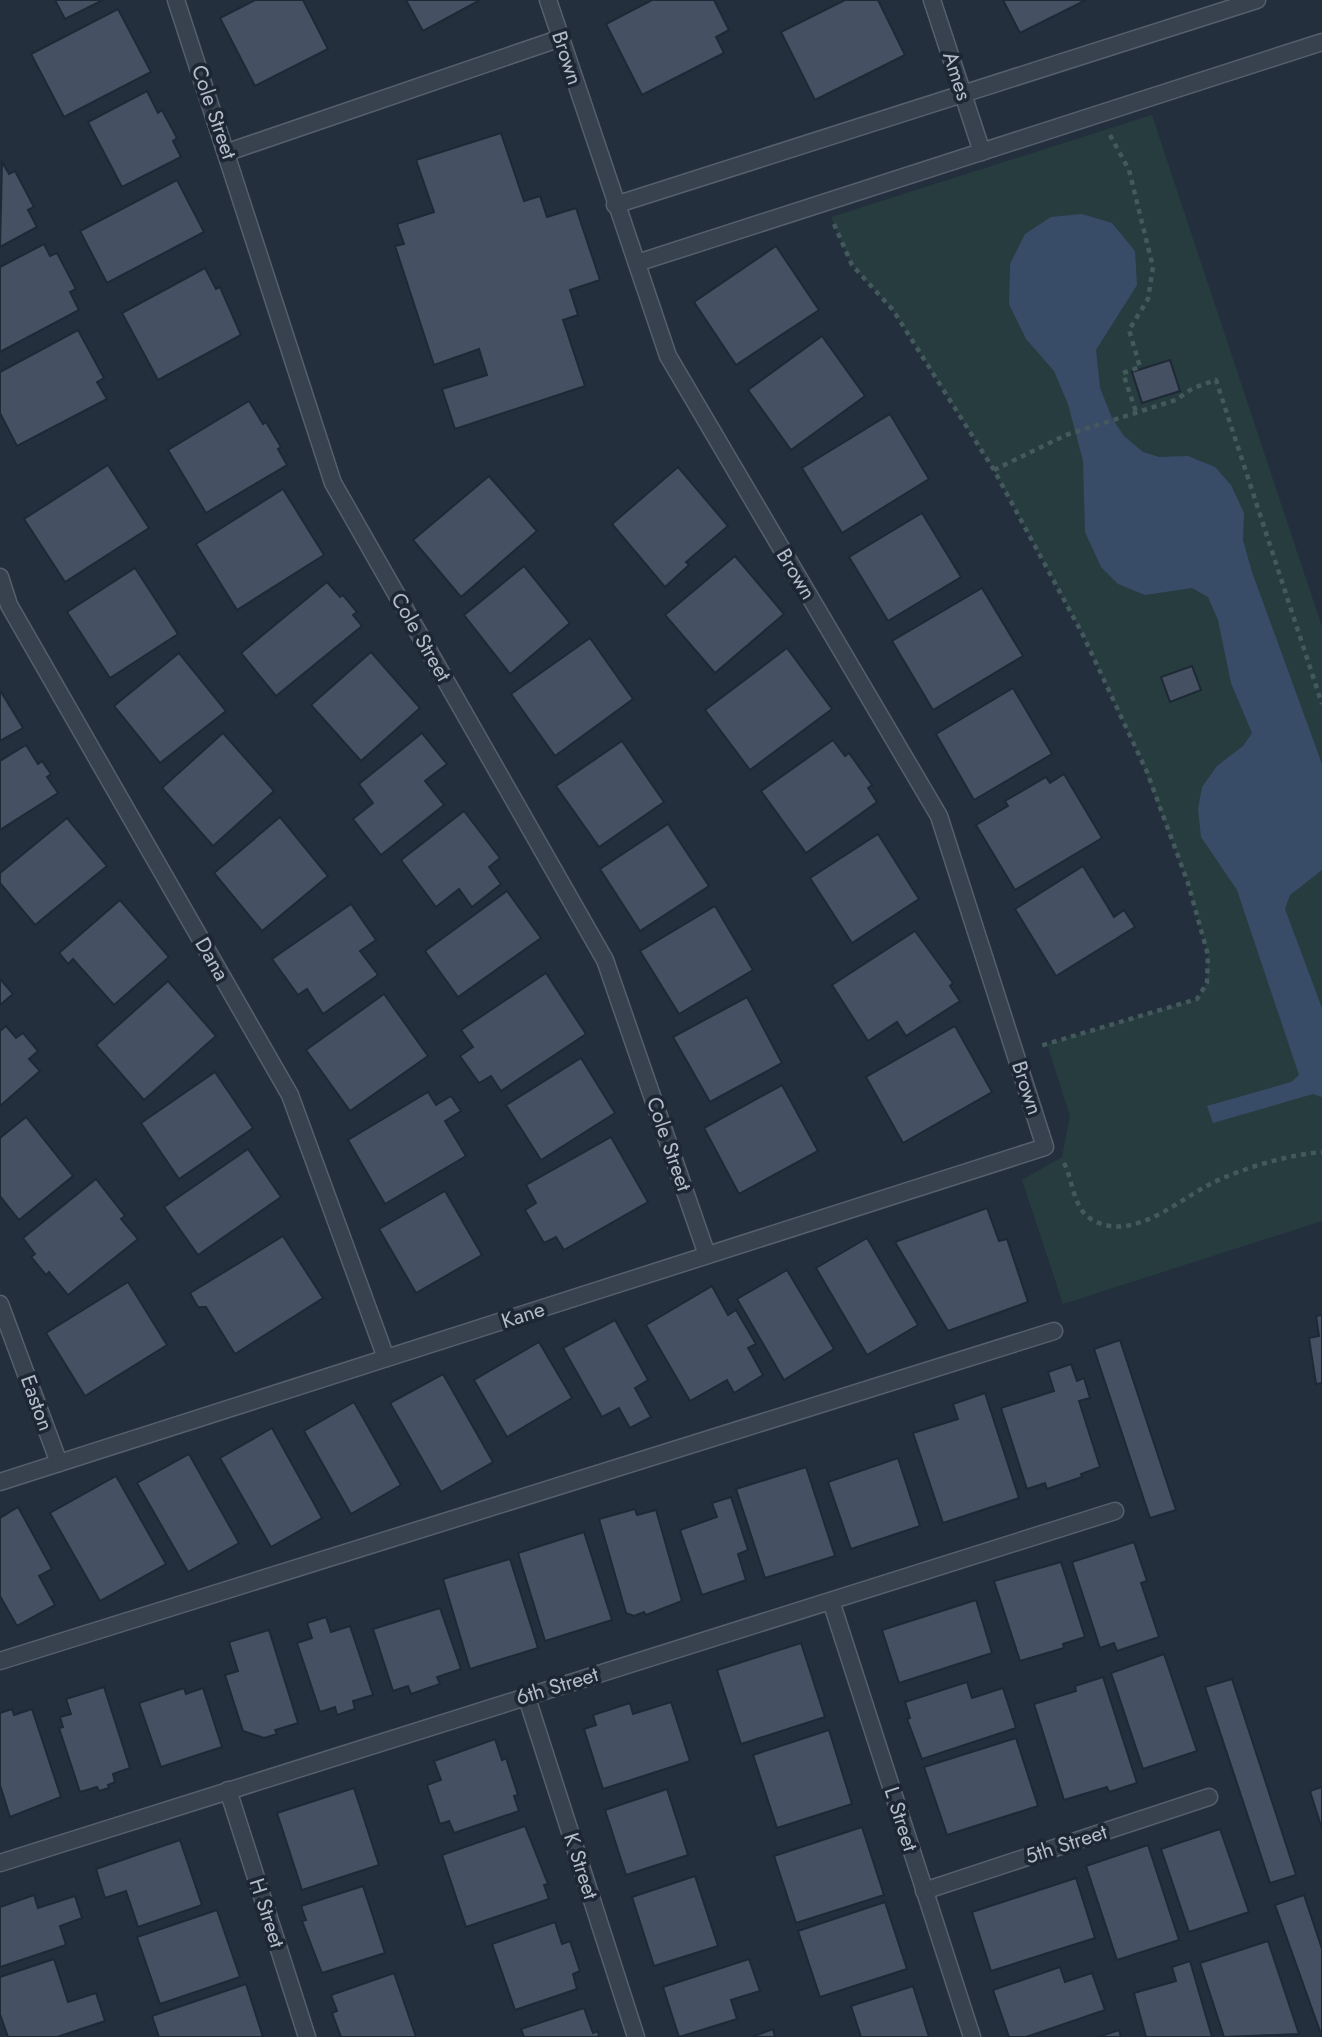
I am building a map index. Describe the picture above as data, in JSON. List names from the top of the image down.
{
  "streets": {
    "lane": [
      "Brown",
      "Ames",
      "Cole Street",
      "Dana",
      "Kane",
      "Easton",
      "6th Street",
      "L Street",
      "5th Street",
      "K Street",
      "H Street"
    ]
  },
  "crossings": [
    ["Brown", "Kane"],
    ["Cole Street", "Kane"],
    ["Dana", "Kane"],
    ["Kane", "Easton"],
    ["6th Street", "L Street"],
    ["6th Street", "K Street"],
    ["6th Street", "H Street"],
    ["L Street", "5th Street"]
  ]
}
